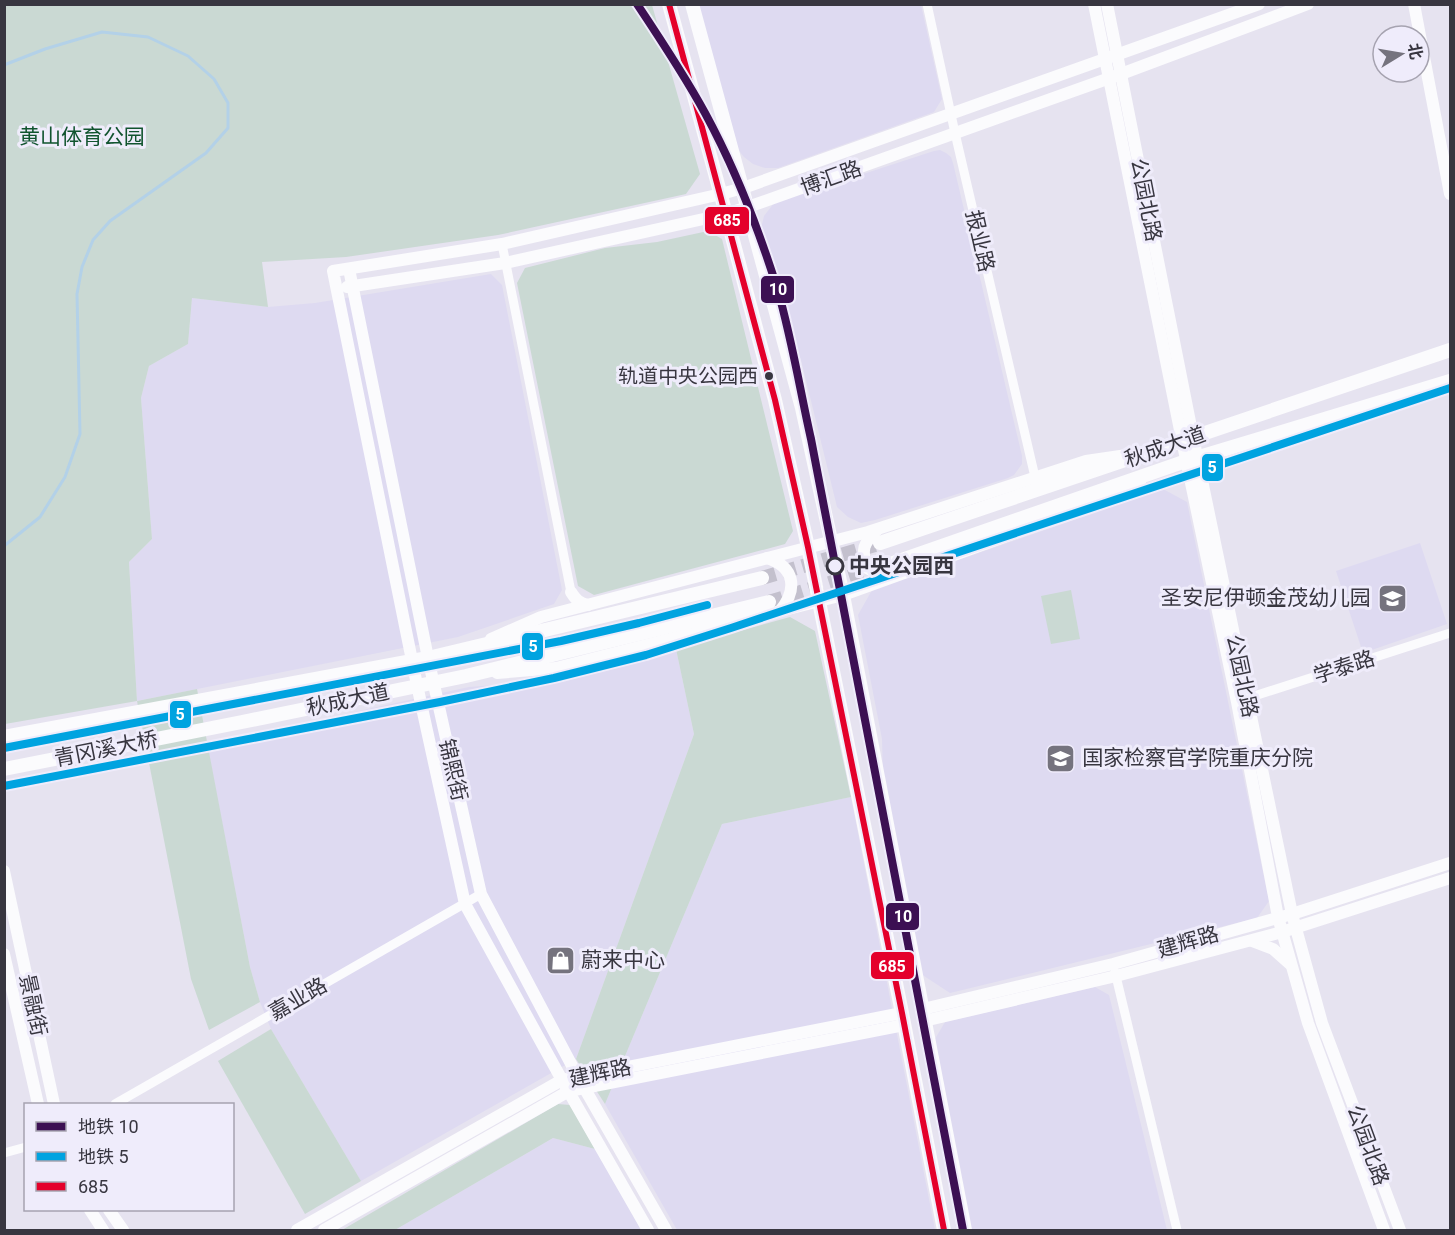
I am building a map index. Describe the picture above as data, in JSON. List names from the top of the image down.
{
  "streets": {
    "main road": ["秋成大道", "青冈溪大桥"],
    "street": [
      "博汇路",
      "公园北路",
      "报业路",
      "学泰路",
      "锦熙街",
      "建辉路",
      "嘉业路",
      "景融街"
    ]
  },
  "crossings": [
    ["博汇路", "公园北路"],
    ["博汇路", "报业路"],
    ["博汇路", "锦熙街"],
    ["公园北路", "秋成大道"],
    ["公园北路", "学泰路"],
    ["公园北路", "建辉路"],
    ["秋成大道", "青冈溪大桥"],
    ["秋成大道", "锦熙街"],
    ["锦熙街", "建辉路"],
    ["锦熙街", "嘉业路"]
  ],
  "parks": ["黄山体育公园"],
  "places": {
    "other": ["轨道中央公园西", "中央公园西"],
    "school or university": ["圣安尼伊顿金茂幼儿园", "国家检察官学院重庆分院"],
    "shop": ["蔚来中心"]
  },
  "lines": ["metro line 10", "transit line 685", "metro line 5"],
  "legend": ["地铁 10", "地铁 5", "685"],
  "north": "right"
}
